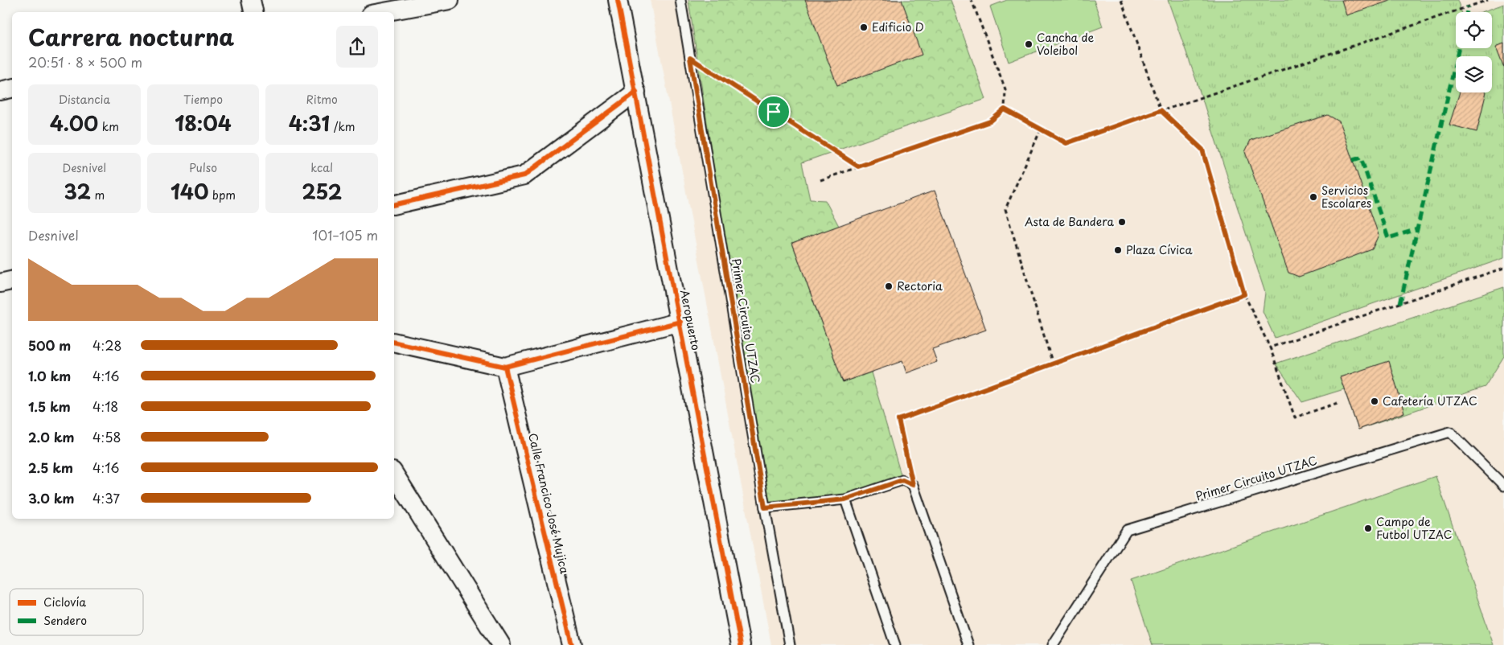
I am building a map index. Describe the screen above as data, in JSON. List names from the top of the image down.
{
  "streets": {
    "street": ["Aeropuerto", "Calle Francico José Mujica"],
    "lane": ["Primer Circuito UTZAC"]
  },
  "places": [
    "Edificio D",
    "Cancha de Voleibol",
    "Servicios Escolares",
    "Asta de Bandera",
    "Plaza Cívica",
    "Rectoria",
    "Cafetería UTZAC",
    "Campo de Futbol UTZAC"
  ],
  "legend": ["Ciclovía", "Sendero"],
  "page": {
    "heading": ["Carrera nocturna", "20:51 · 8 × 500 m"],
    "stats": [
      ["Distancia", "4.00 km"],
      ["Tiempo", "18:04"],
      ["Ritmo", "4:31 /km"],
      ["Desnivel", "32 m"],
      ["Pulso", "140 bpm"],
      ["kcal", "252"]
    ],
    "chart": ["Desnivel", "101–105 m"],
    "list": [
      {
        "name": "500 m",
        "note": "4:28"
      },
      {
        "name": "1.0 km",
        "note": "4:16"
      },
      {
        "name": "1.5 km",
        "note": "4:18"
      },
      {
        "name": "2.0 km",
        "note": "4:58"
      },
      {
        "name": "2.5 km",
        "note": "4:16"
      },
      {
        "name": "3.0 km",
        "note": "4:37"
      }
    ]
  }
}
